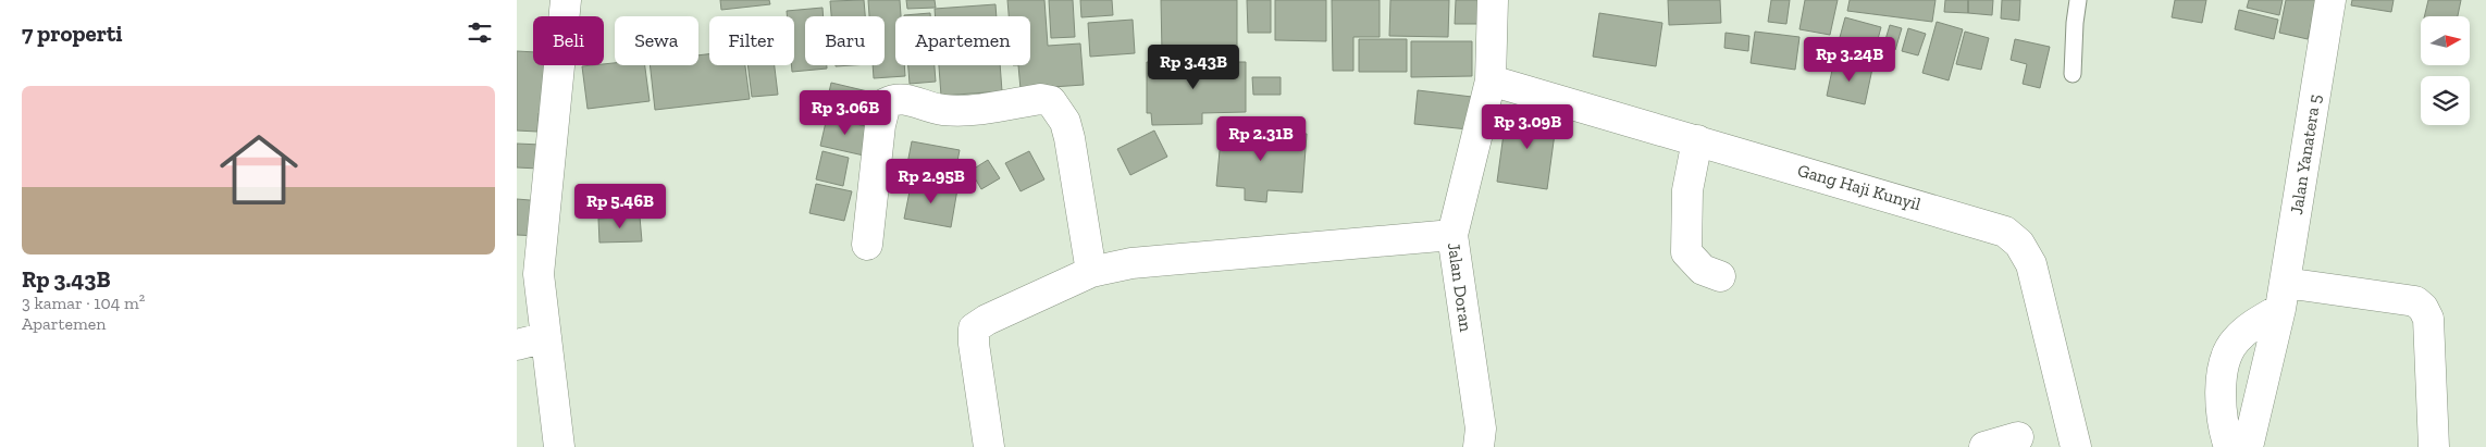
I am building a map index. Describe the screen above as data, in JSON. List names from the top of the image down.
{
  "streets": {
    "street": ["Jalan Yanatera 5", "Gang Haji Kunyil", "Jalan Doran"]
  },
  "crossings": [
    ["Gang Haji Kunyil", "Jalan Doran"]
  ],
  "north": "right",
  "page": {
    "heading": "7 properti",
    "chip": [
      "Beli",
      "Sewa",
      "Filter",
      "Baru",
      "Apartemen"
    ],
    "price": [
      "Rp 3.24B",
      "Rp 3.43B",
      "Rp 3.06B",
      "Rp 3.09B",
      "Rp 2.31B",
      "Rp 2.95B",
      "Rp 5.46B"
    ],
    "list": [
      {
        "name": "Rp 3.43B",
        "note": "3 kamar · 104 m² · Apartemen"
      }
    ]
  }
}
